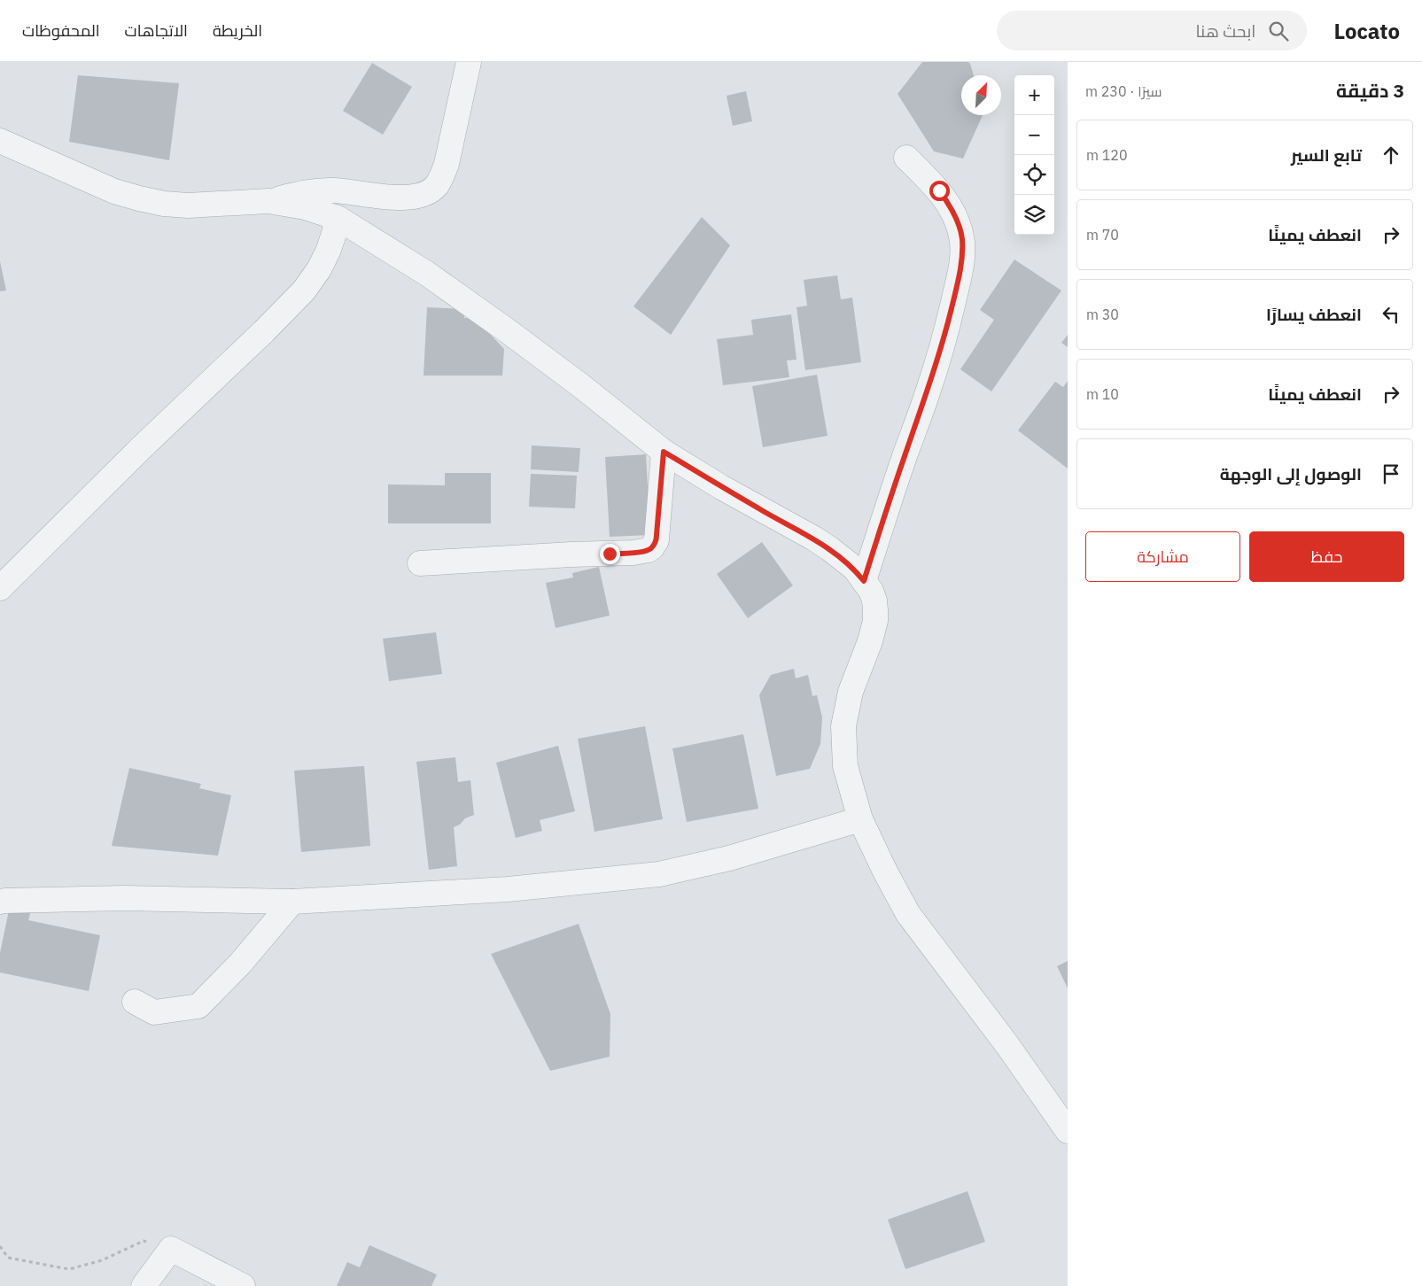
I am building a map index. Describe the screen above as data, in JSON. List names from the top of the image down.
{
  "north": "top right",
  "page": {
    "header": "Locato",
    "search": "ابحث هنا",
    "nav": ["الخريطة", "الاتجاهات", "المحفوظات"],
    "heading": ["3 دقيقة", "سيرًا · 230 m"],
    "map_buttons": ["+", "−"],
    "list": [
      ["تابع السير", "120 m"],
      ["انعطف يمينًا", "70 m"],
      ["انعطف يسارًا", "30 m"],
      ["انعطف يمينًا", "10 m"],
      "الوصول إلى الوجهة"
    ],
    "buttons": ["حفظ", "مشاركة"]
  }
}
